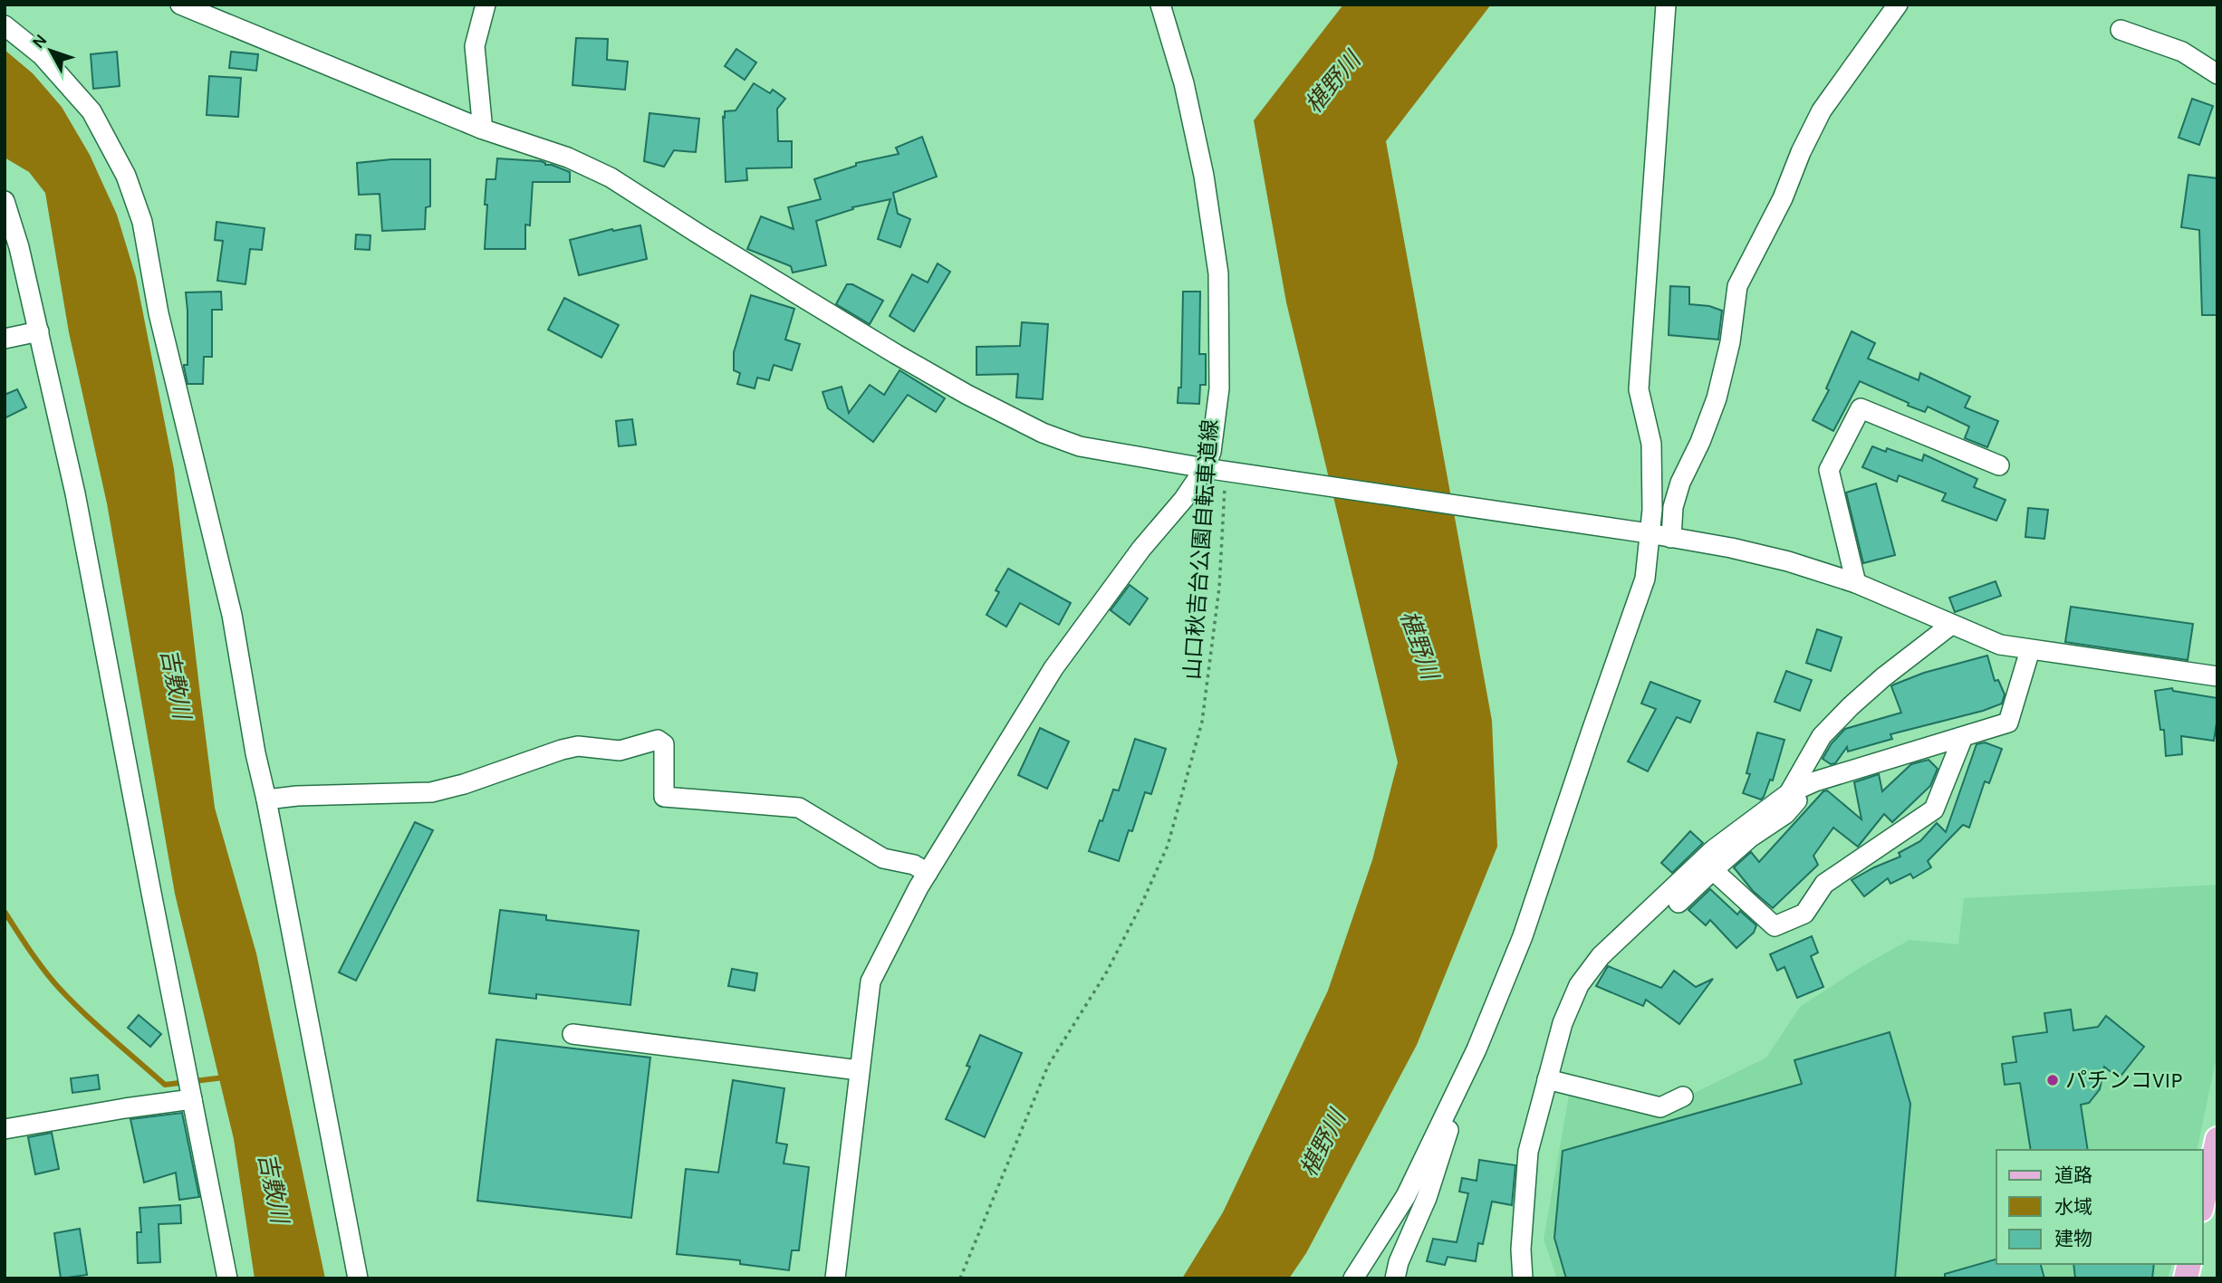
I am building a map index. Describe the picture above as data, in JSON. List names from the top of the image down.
{
  "streets": {
    "path": ["山口秋吉台公園自転車道線"]
  },
  "water": ["椹野川", "吉敷川"],
  "places": ["パチンコVIP"],
  "legend": ["道路", "水域", "建物"],
  "north": "top left"
}
